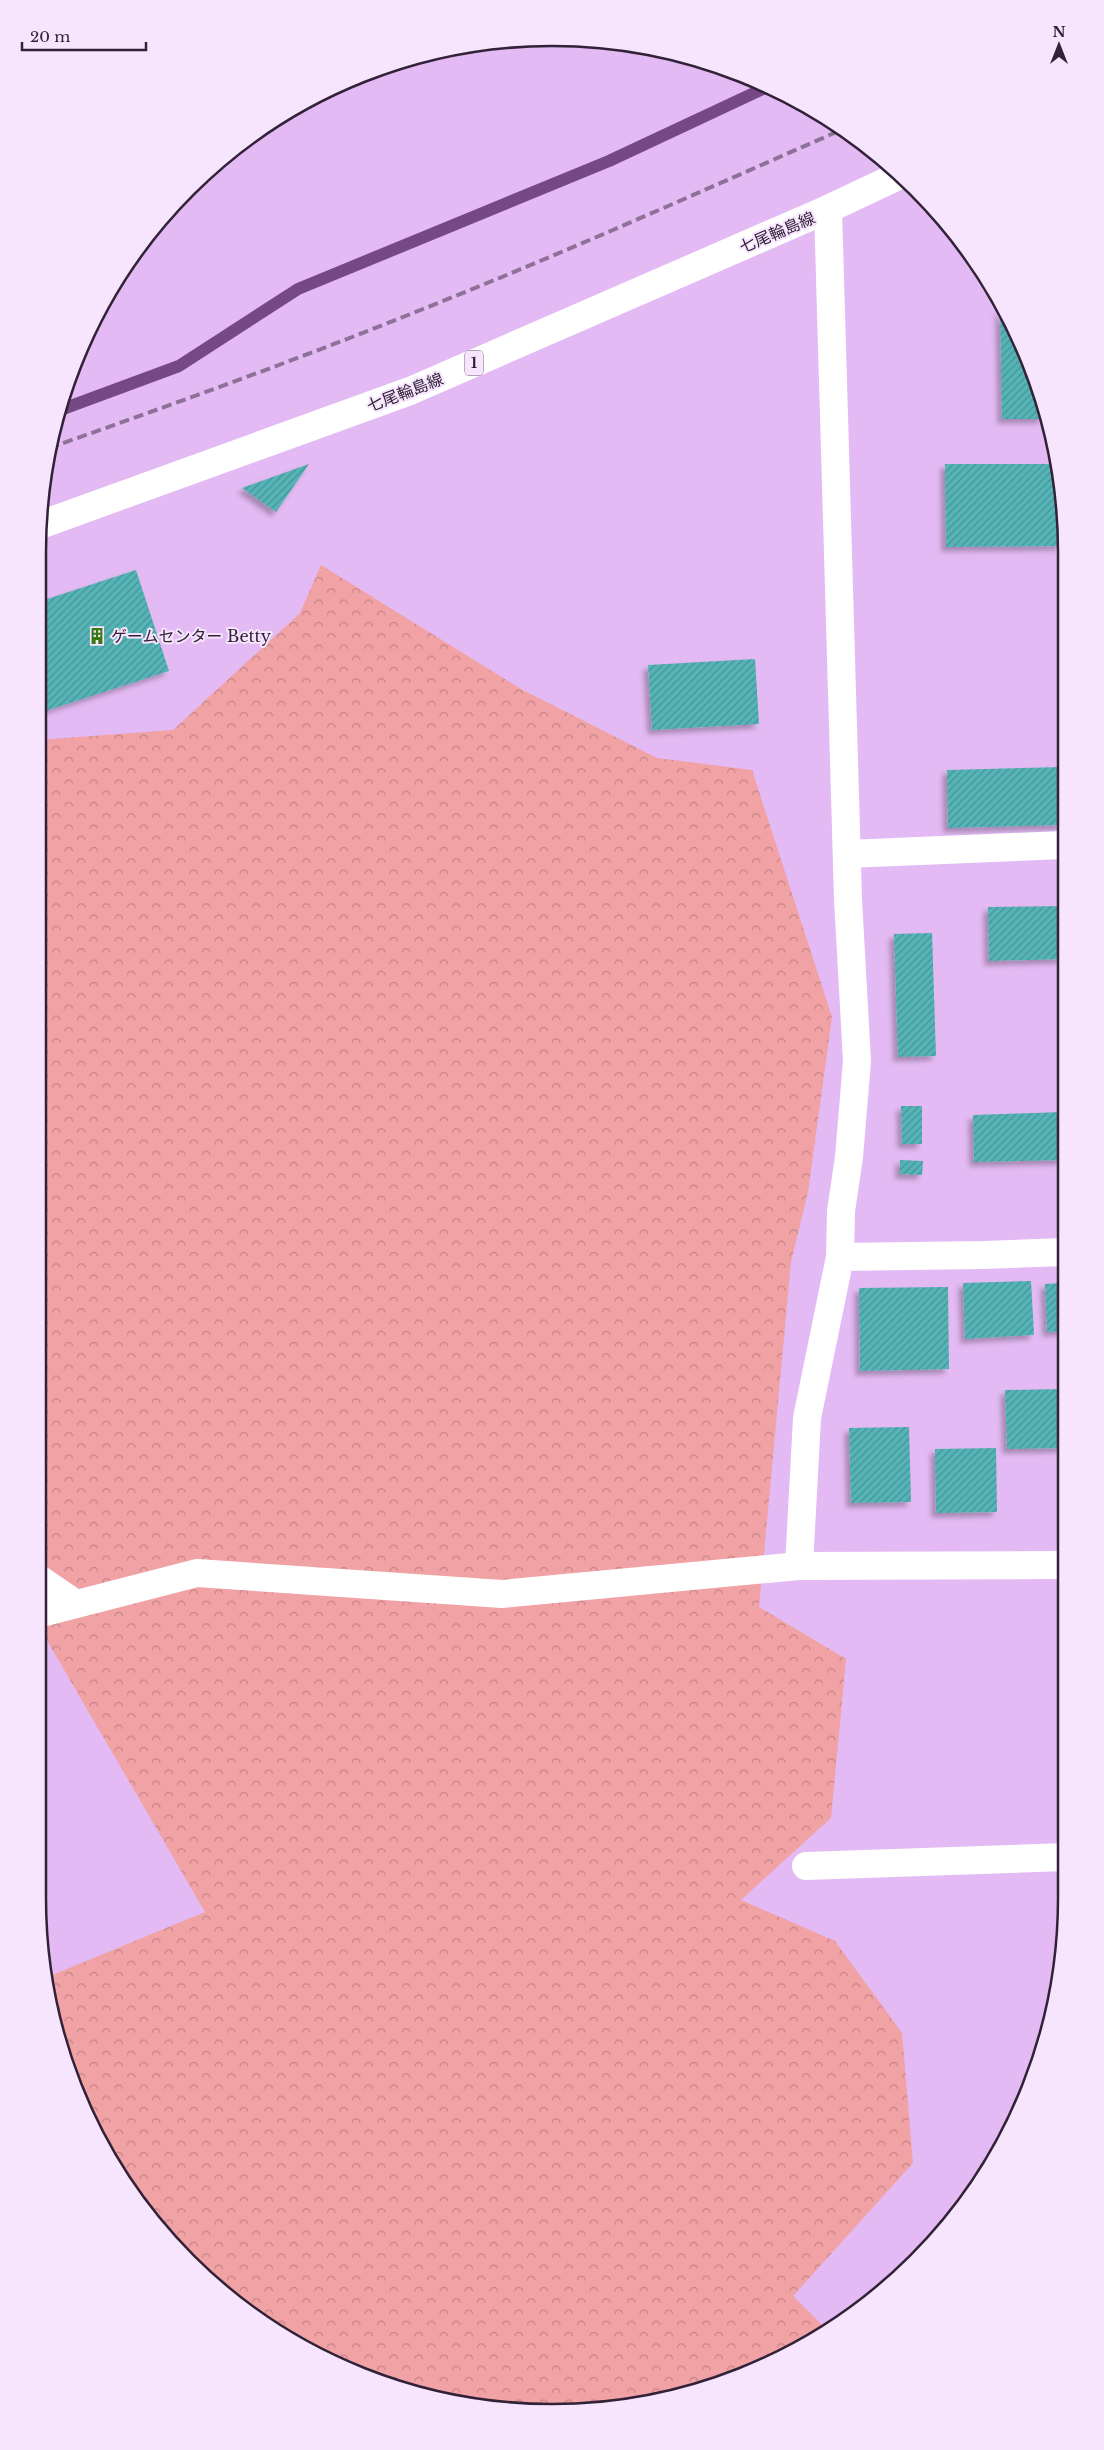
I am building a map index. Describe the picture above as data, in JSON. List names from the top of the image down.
{
  "streets": {
    "street": ["七尾輪島線", "1"]
  },
  "places": {
    "building": ["ゲームセンター Betty"]
  },
  "scale_bar": "20 m",
  "north": "top"
}
